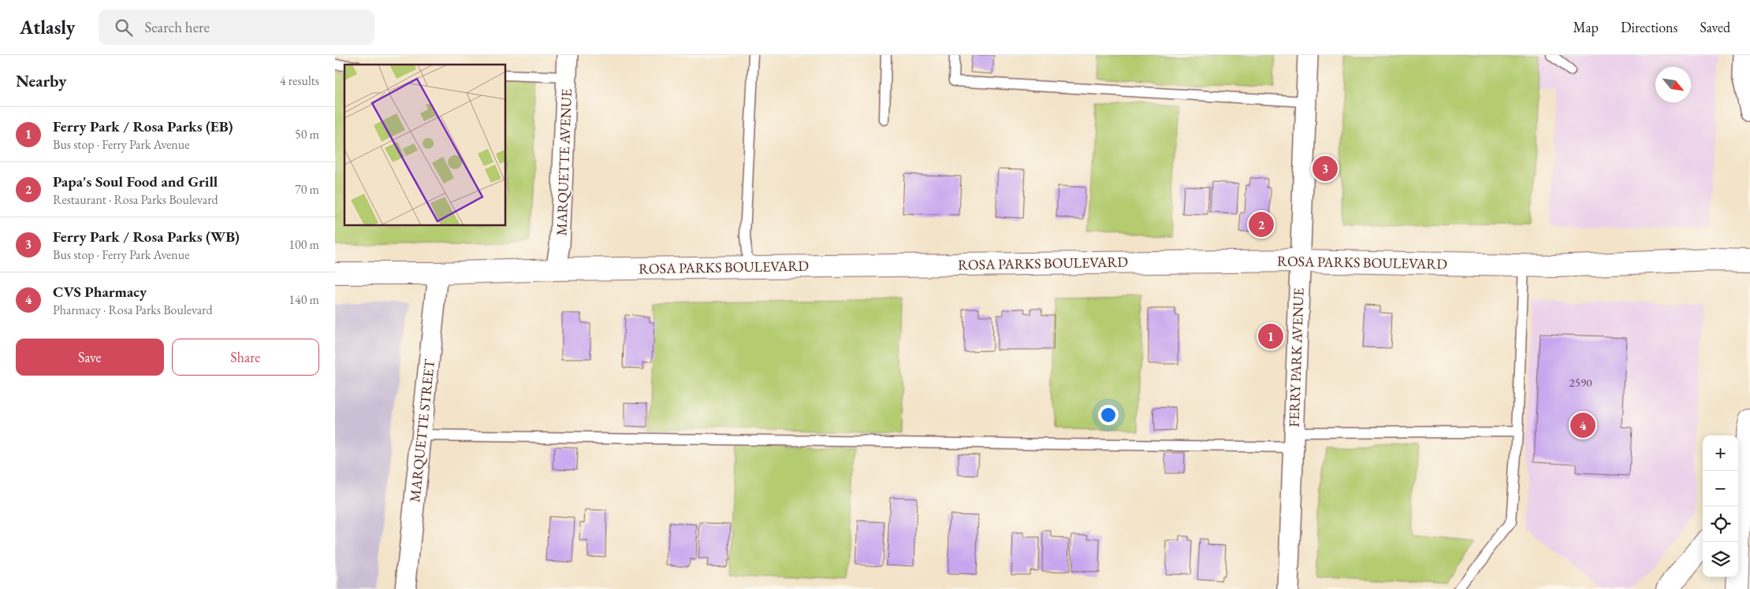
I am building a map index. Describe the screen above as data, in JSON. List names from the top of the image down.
{
  "streets": {
    "street": [
      "MARQUETTE AVENUE",
      "ROSA PARKS BOULEVARD",
      "FERRY PARK AVENUE",
      "MARQUETTE STREET"
    ]
  },
  "crossings": [
    ["MARQUETTE AVENUE", "ROSA PARKS BOULEVARD"],
    ["ROSA PARKS BOULEVARD", "FERRY PARK AVENUE"],
    ["ROSA PARKS BOULEVARD", "MARQUETTE STREET"]
  ],
  "house_numbers": ["2590"],
  "north": "bottom right",
  "page": {
    "header": "Atlasly",
    "search": "Search here",
    "nav": ["Map", "Directions", "Saved"],
    "heading": ["Nearby", "4 results"],
    "list": [
      {
        "mark": "1",
        "name": "Ferry Park / Rosa Parks (EB)",
        "note": "Bus stop · Ferry Park Avenue",
        "value": "50 m"
      },
      {
        "mark": "2",
        "name": "Papa's Soul Food and Grill",
        "note": "Restaurant · Rosa Parks Boulevard",
        "value": "70 m"
      },
      {
        "mark": "3",
        "name": "Ferry Park / Rosa Parks (WB)",
        "note": "Bus stop · Ferry Park Avenue",
        "value": "100 m"
      },
      {
        "mark": "4",
        "name": "CVS Pharmacy",
        "note": "Pharmacy · Rosa Parks Boulevard",
        "value": "140 m"
      }
    ],
    "pins": [
      "3",
      "2",
      "1",
      "4"
    ],
    "buttons": ["Save", "Share"],
    "map_buttons": ["+", "−"]
  }
}
